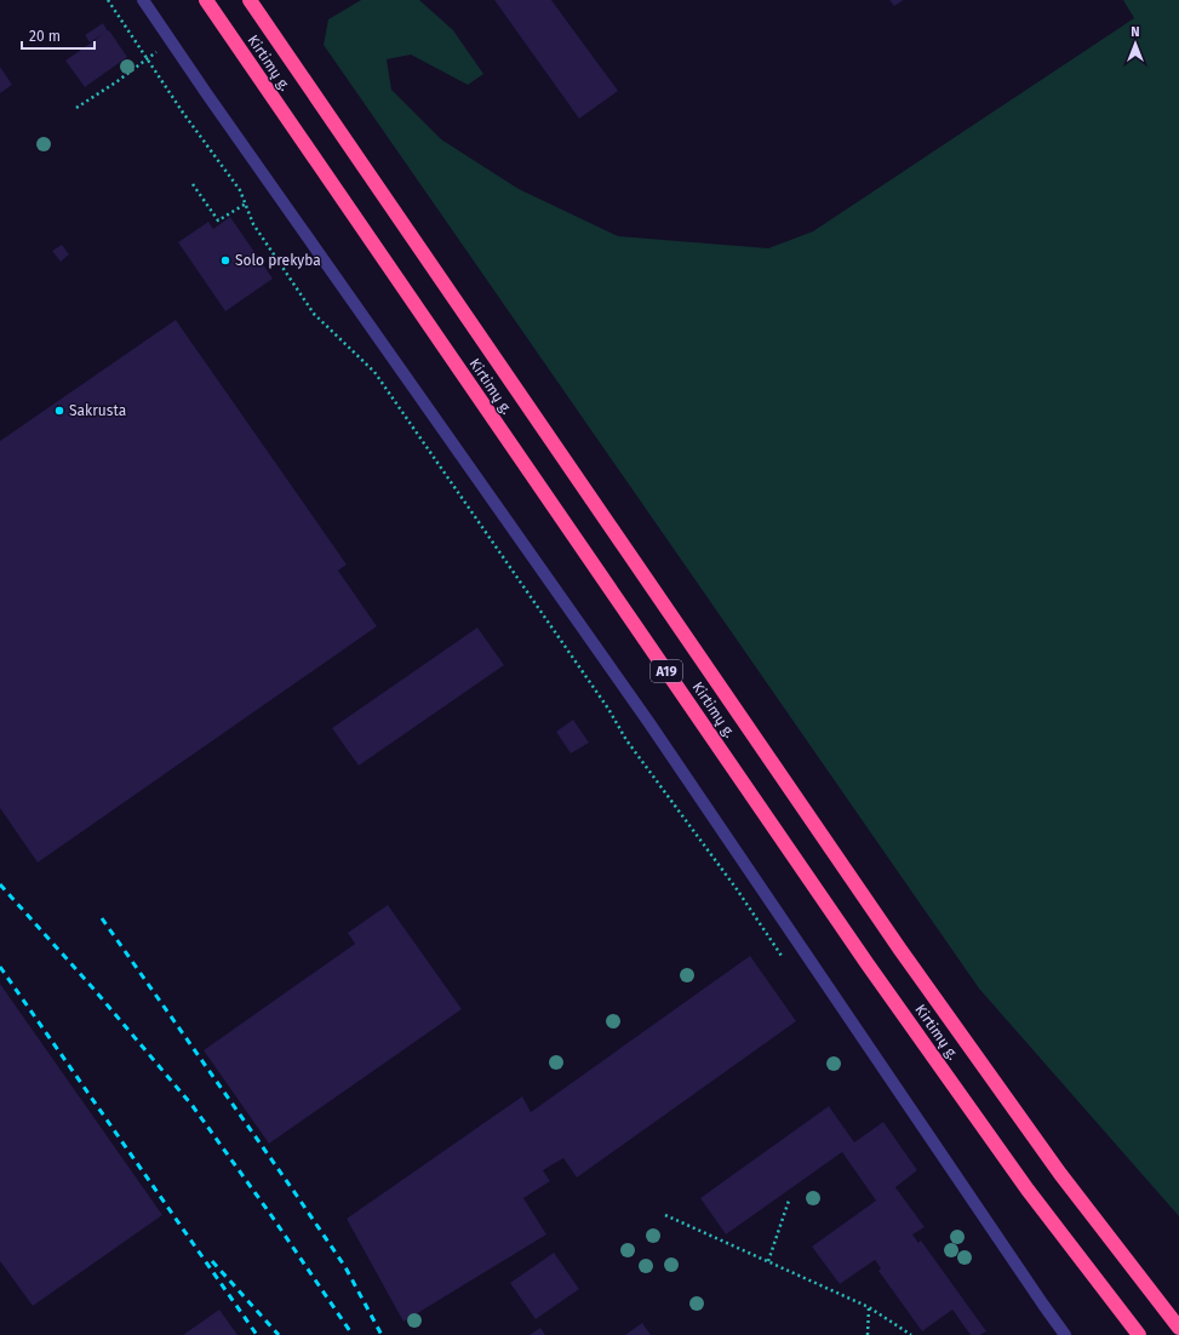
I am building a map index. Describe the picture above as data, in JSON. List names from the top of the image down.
{
  "streets": {
    "highway": ["Kirtimų g.", "A19"]
  },
  "places": ["Solo prekyba", "Sakrusta"],
  "scale_bar": "20 m",
  "north": "top"
}
